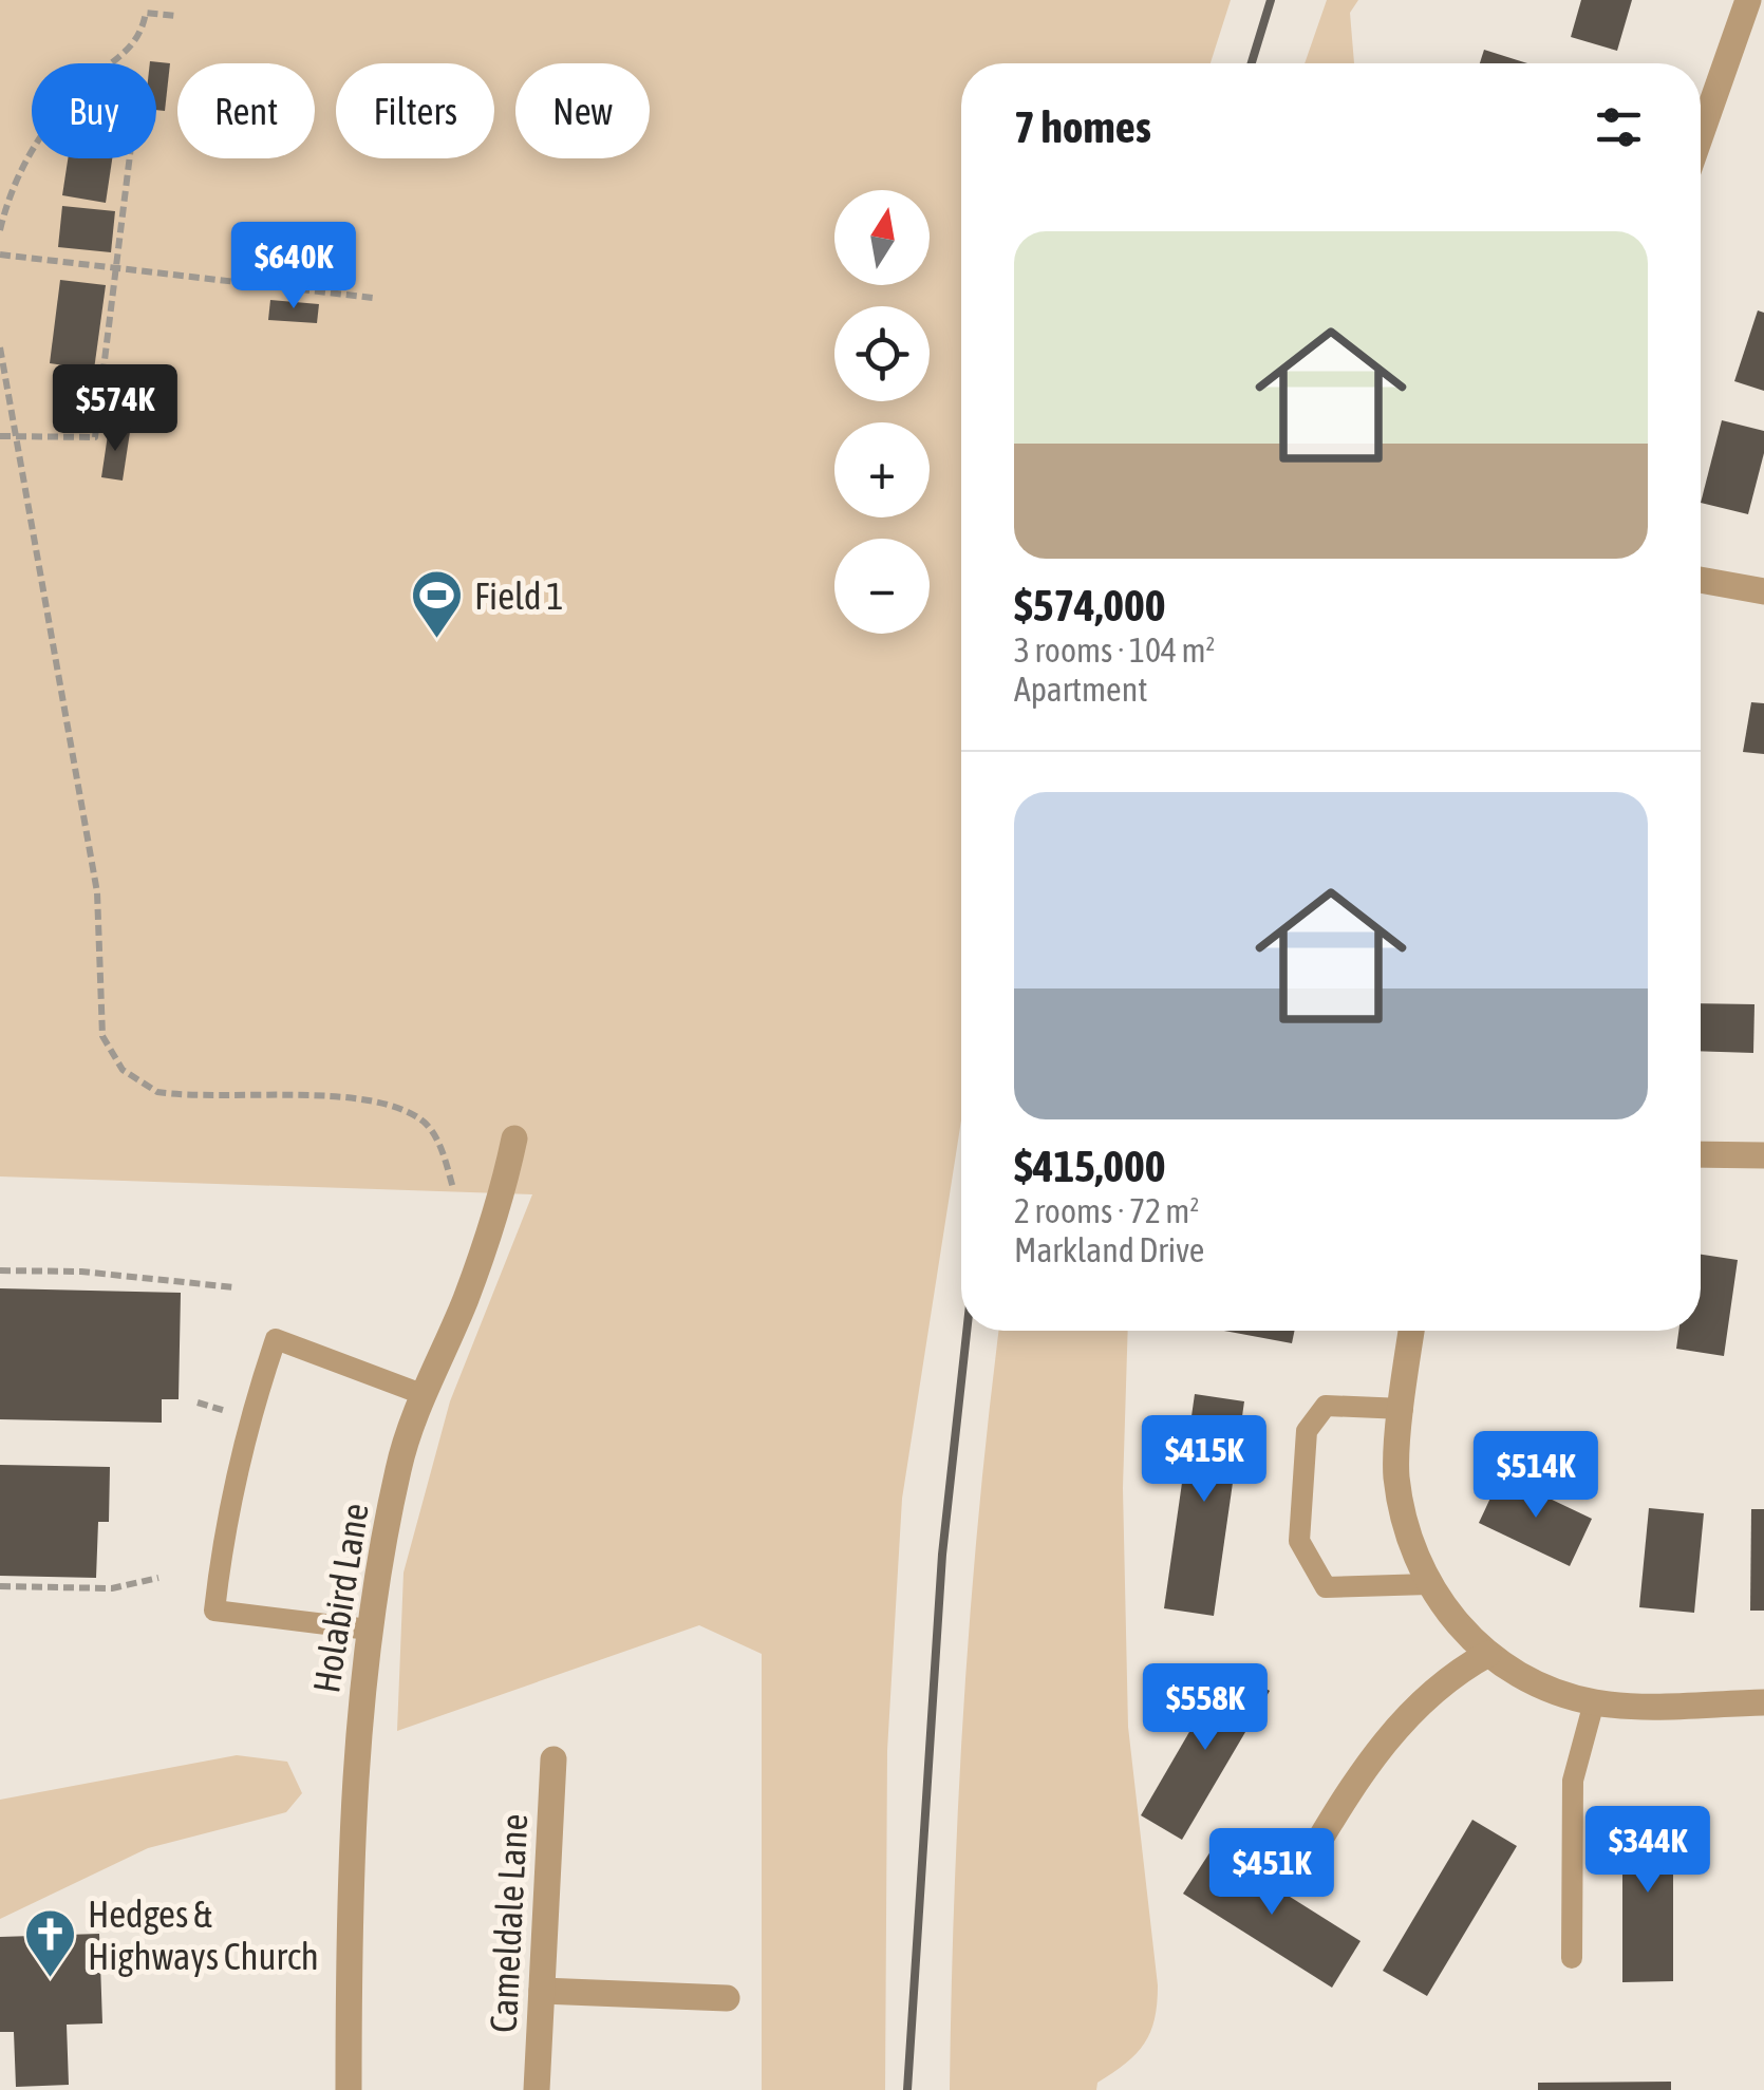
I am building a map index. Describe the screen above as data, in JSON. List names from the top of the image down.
{
  "streets": {
    "street": ["Holabird Lane", "Cameldale Lane"]
  },
  "places": {
    "sports": ["Field 1"],
    "church": ["Hedges & Highways Church"]
  },
  "north": "top",
  "page": {
    "chip": [
      "Buy",
      "Rent",
      "Filters",
      "New"
    ],
    "heading": "7 homes",
    "map_buttons": ["+", "−"],
    "list": [
      {
        "name": "$574,000",
        "note": "3 rooms · 104 m² · Apartment"
      },
      {
        "name": "$415,000",
        "note": "2 rooms · 72 m² · Markland Drive"
      }
    ],
    "price": [
      "$640K",
      "$574K",
      "$415K",
      "$514K",
      "$558K",
      "$344K",
      "$451K"
    ]
  }
}
